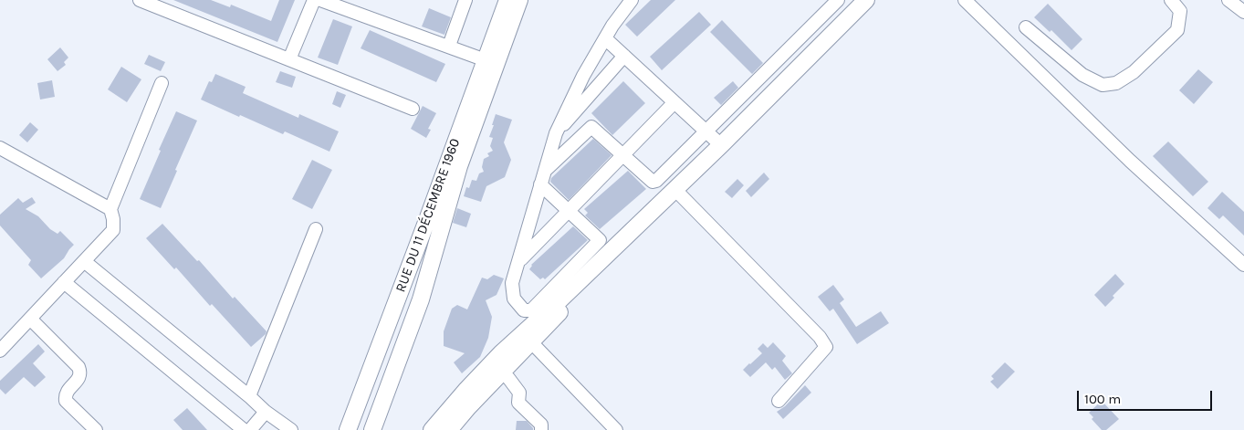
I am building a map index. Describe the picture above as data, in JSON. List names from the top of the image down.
{
  "streets": {
    "main road": ["RUE DU 11 DÉCEMBRE 1960"]
  },
  "scale_bar": "100 m"
}
